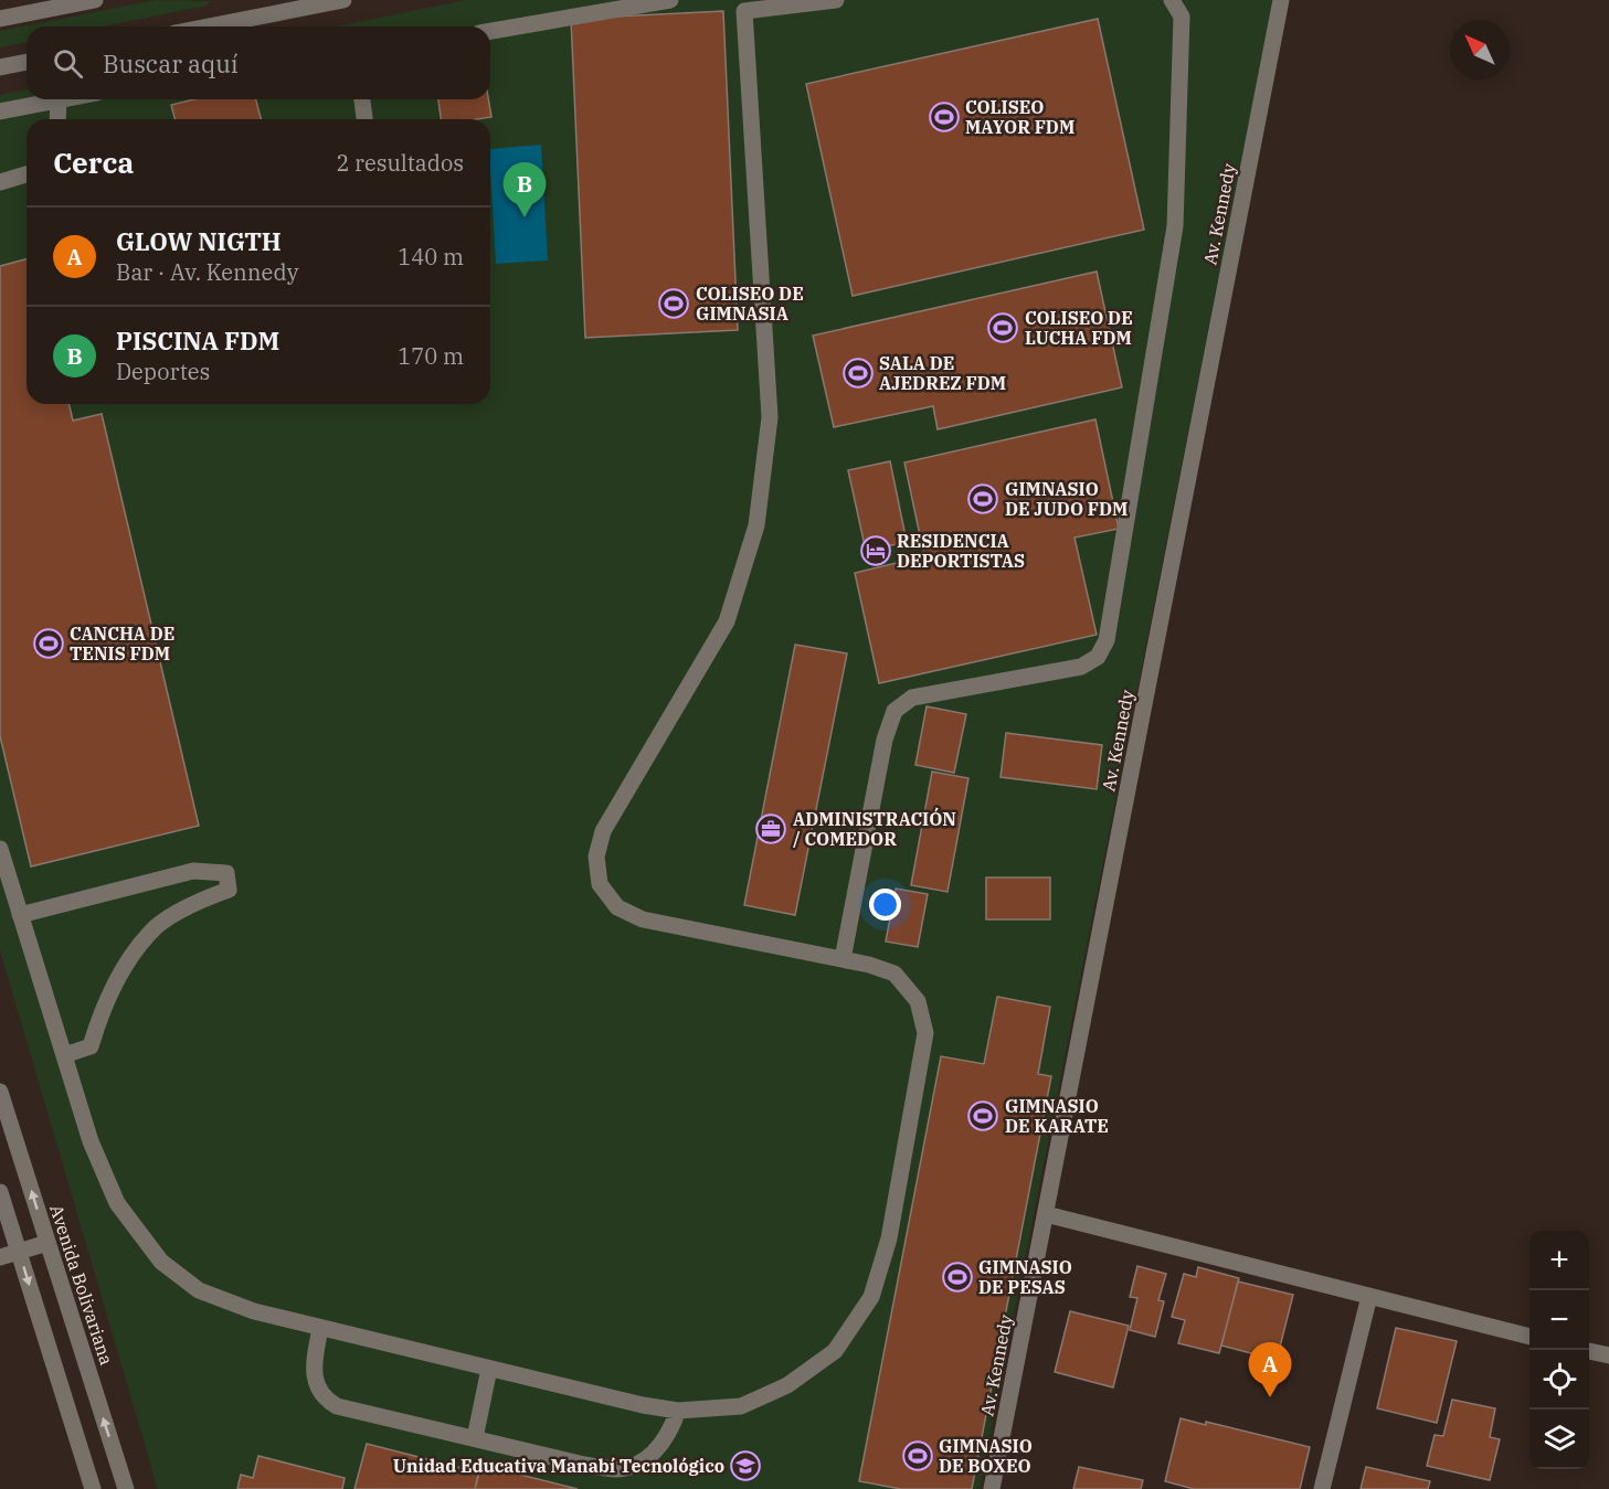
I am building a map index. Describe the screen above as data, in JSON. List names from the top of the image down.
{
  "streets": {
    "street": ["Av. Kennedy", "Avenida Bolivariana"]
  },
  "places": {
    "sports": [
      "COLISEO MAYOR FDM",
      "COLISEO DE GIMNASIA",
      "COLISEO DE LUCHA FDM",
      "SALA DE AJEDREZ FDM",
      "GIMNASIO DE JUDO FDM",
      "CANCHA DE TENIS FDM",
      "GIMNASIO DE KARATE",
      "GIMNASIO DE PESAS",
      "GIMNASIO DE BOXEO"
    ],
    "hotel": ["RESIDENCIA DEPORTISTAS"],
    "office": ["ADMINISTRACIÓN / COMEDOR"],
    "school or university": ["Unidad Educativa Manabí Tecnológico"]
  },
  "north": "top left",
  "page": {
    "search": "Buscar aquí",
    "heading": ["Cerca", "2 resultados"],
    "pins": ["B", "A"],
    "list": [
      {
        "mark": "A",
        "name": "GLOW NIGTH",
        "note": "Bar · Av. Kennedy",
        "value": "140 m"
      },
      {
        "mark": "B",
        "name": "PISCINA FDM",
        "note": "Deportes",
        "value": "170 m"
      }
    ],
    "map_buttons": ["+", "−"]
  }
}
